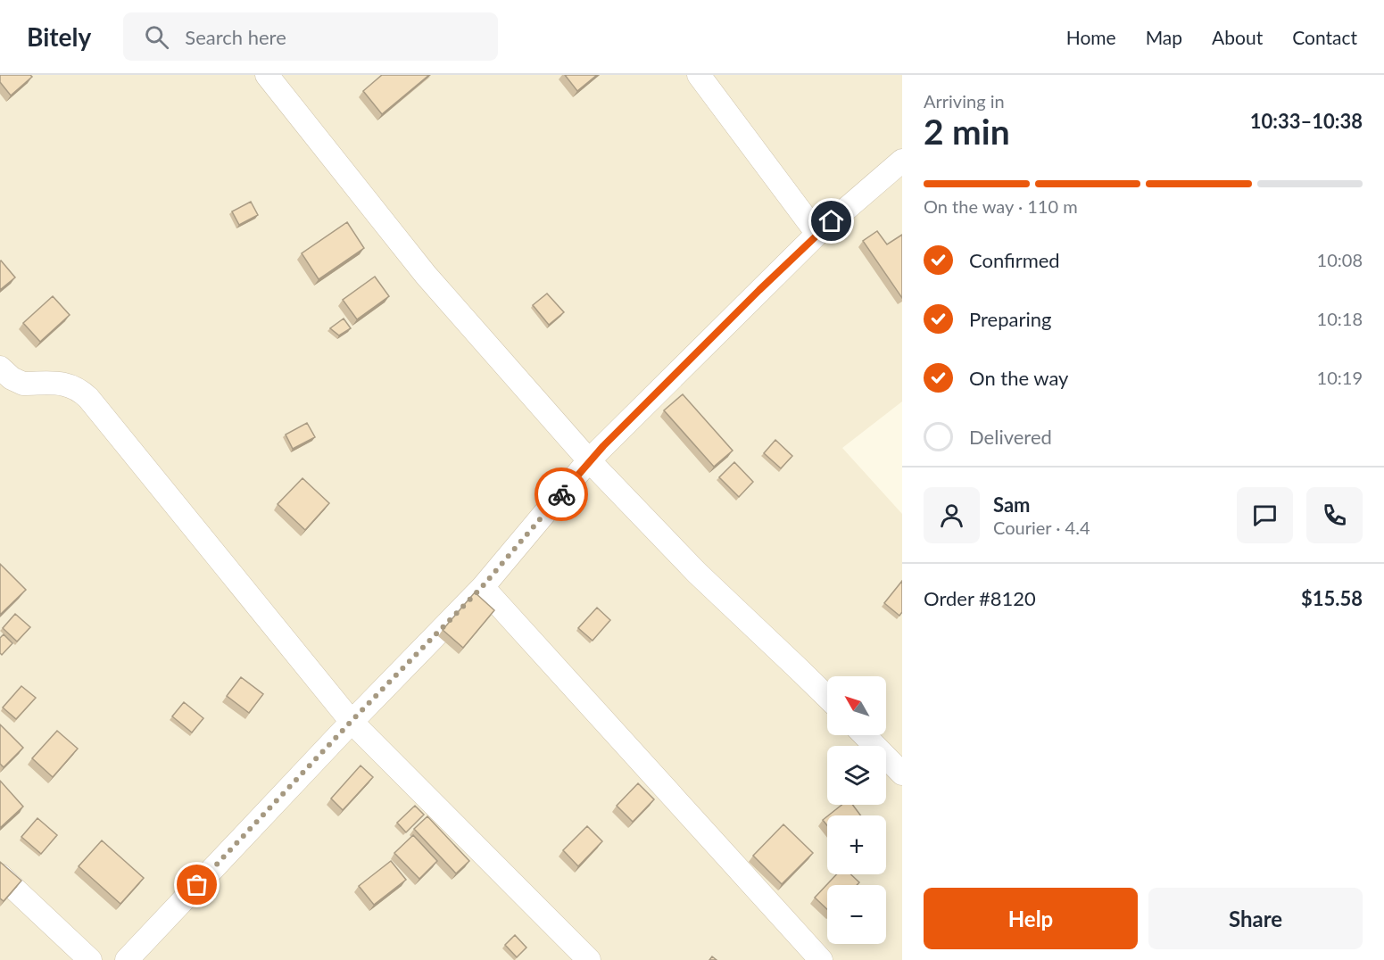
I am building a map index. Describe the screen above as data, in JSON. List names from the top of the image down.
{
  "north": "top left",
  "page": {
    "header": "Bitely",
    "search": "Search here",
    "nav": [
      "Home",
      "Map",
      "About",
      "Contact"
    ],
    "heading": ["2 min", "Arriving in", "10:33–10:38"],
    "panel": [
      "Sam",
      "Courier · 4.4",
      "Order #8120",
      "$15.58"
    ],
    "bar": "On the way · 110 m",
    "list": [
      ["Confirmed", "10:08"],
      ["Preparing", "10:18"],
      ["On the way", "10:19"],
      "Delivered"
    ],
    "map_buttons": ["+", "−"],
    "buttons": ["Help", "Share"]
  }
}
